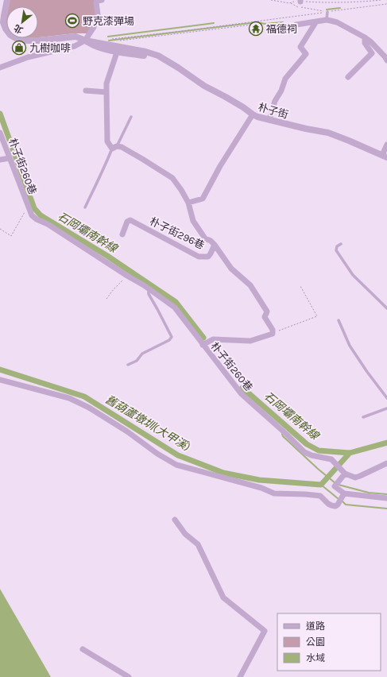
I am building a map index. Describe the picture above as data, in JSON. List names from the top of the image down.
{
  "streets": {
    "street": ["朴子街", "朴子街260巷", "朴子街296巷"]
  },
  "water": ["石岡壩南幹線", "舊葫蘆墩圳(大甲溪)"],
  "places": {
    "sports": ["野克漆彈場"],
    "temple": ["福德祠"],
    "shop": ["九樹咖啡"]
  },
  "legend": ["道路", "公園", "水域"],
  "north": "bottom left"
}
